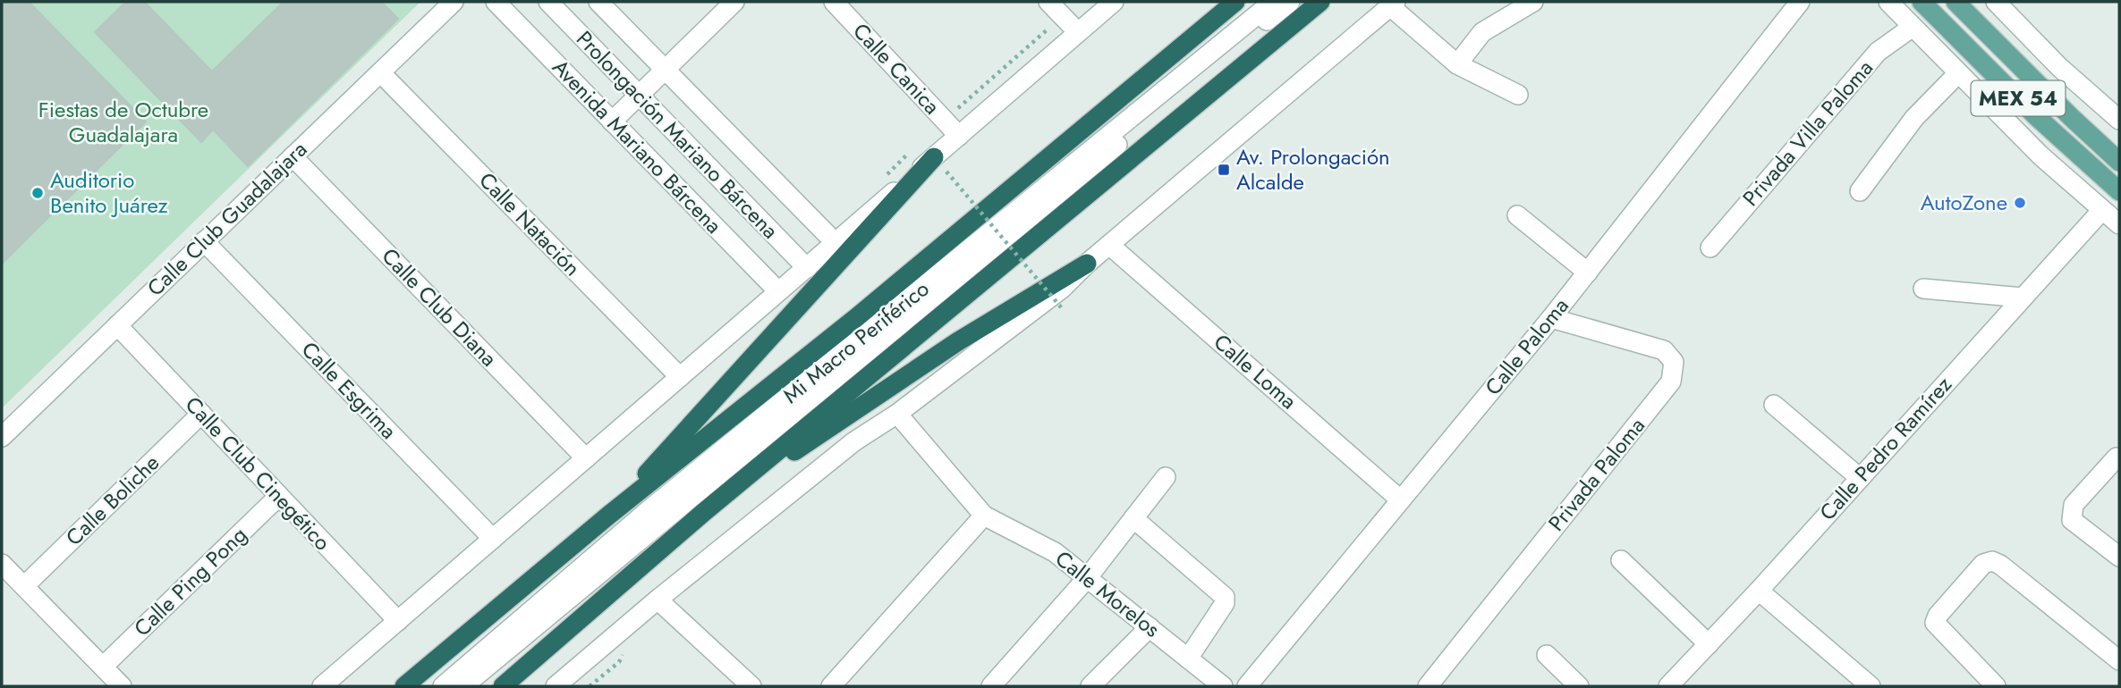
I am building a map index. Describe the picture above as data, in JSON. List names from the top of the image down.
{
  "streets": {
    "main road": ["MEX 54"],
    "street": [
      "Calle Canica",
      "Privada Villa Paloma",
      "Prolongación Mariano Bárcena",
      "Avenida Mariano Bárcena",
      "Calle Club Guadalajara",
      "Calle Natación",
      "Calle Club Diana",
      "Mi Macro Periférico",
      "Calle Paloma",
      "Calle Loma",
      "Calle Esgrima",
      "Calle Pedro Ramírez",
      "Calle Club Cinegético",
      "Privada Paloma",
      "Calle Boliche",
      "Calle Ping Pong",
      "Calle Morelos"
    ]
  },
  "crossings": [
    ["Calle Club Guadalajara", "Calle Natación"],
    ["Calle Club Guadalajara", "Calle Club Diana"],
    ["Calle Club Guadalajara", "Calle Esgrima"],
    ["Calle Club Guadalajara", "Calle Club Cinegético"],
    ["Calle Paloma", "Calle Loma"],
    ["Calle Paloma", "Privada Paloma"],
    ["Calle Club Cinegético", "Calle Boliche"],
    ["Calle Club Cinegético", "Calle Ping Pong"]
  ],
  "parks": ["Fiestas de Octubre Guadalajara"],
  "places": {
    "transit": ["Av. Prolongación Alcalde"],
    "other": ["Auditorio Benito Juárez", "AutoZone"]
  }
}
